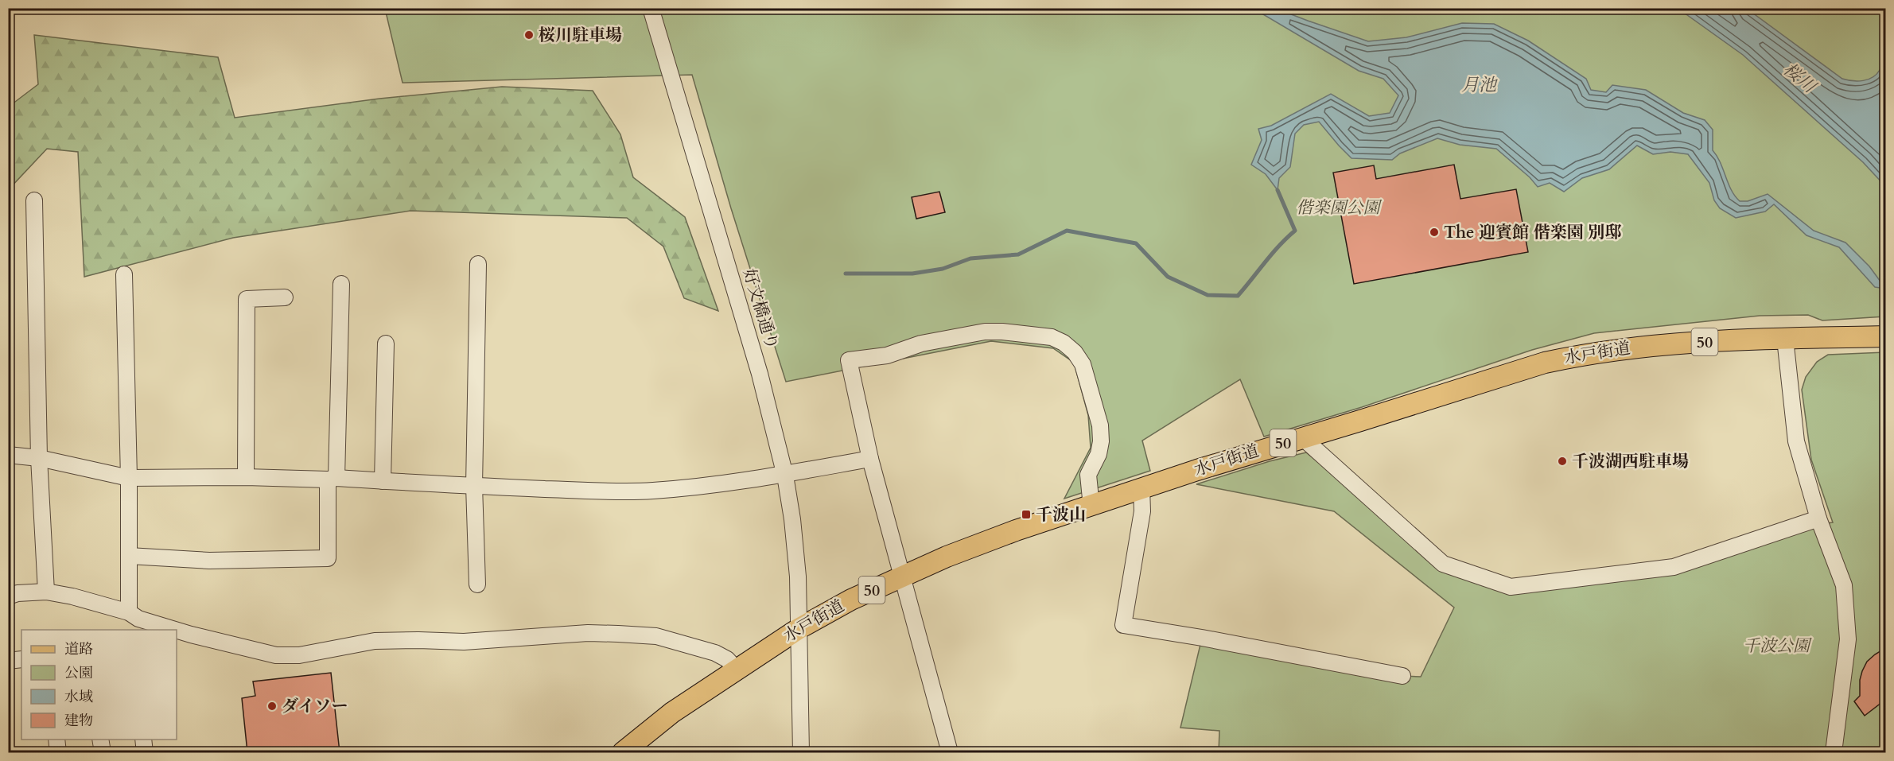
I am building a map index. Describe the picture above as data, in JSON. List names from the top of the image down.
{
  "streets": {
    "main road": ["50", "水戸街道"],
    "street": ["好文橋通り"]
  },
  "crossings": [
    ["好文橋通り", "水戸街道"]
  ],
  "water": ["桜川", "月池"],
  "parks": ["偕楽園公園", "千波公園"],
  "places": {
    "other": [
      "桜川駐車場",
      "The 迎賓館 偕楽園 別邸",
      "千波湖西駐車場",
      "ダイソー"
    ],
    "transit": ["千波山"]
  },
  "legend": [
    "道路",
    "公園",
    "水域",
    "建物"
  ]
}
